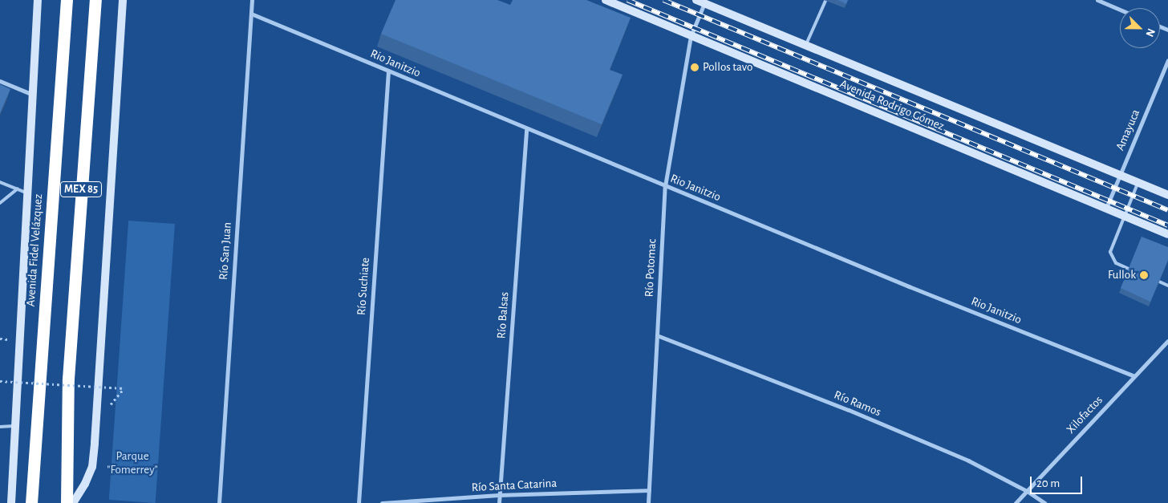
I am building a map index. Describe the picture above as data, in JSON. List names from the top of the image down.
{
  "streets": {
    "highway": ["MEX 85", "Avenida Fidel Velázquez"],
    "main road": ["Avenida Rodrigo Gómez"],
    "street": [
      "Rio Janitzio",
      "Amayuca",
      "Río San Juan",
      "Río Potomac",
      "Río Suchiate",
      "Río Balsas",
      "Río Ramos",
      "Xilofactos",
      "Río Santa Catarina"
    ]
  },
  "crossings": [
    ["Rio Janitzio", "Río San Juan"],
    ["Rio Janitzio", "Río Potomac"],
    ["Rio Janitzio", "Río Suchiate"],
    ["Rio Janitzio", "Río Balsas"],
    ["Rio Janitzio", "Xilofactos"],
    ["Avenida Rodrigo Gómez", "Amayuca"],
    ["Avenida Rodrigo Gómez", "Río Potomac"],
    ["Río Potomac", "Río Ramos"],
    ["Río Potomac", "Río Santa Catarina"],
    ["Río Balsas", "Río Santa Catarina"],
    ["Río Ramos", "Xilofactos"]
  ],
  "parks": ["Parque \"Fomerrey\""],
  "places": ["Pollos tavo", "Fullok"],
  "scale_bar": "20 m",
  "north": "bottom right"
}
